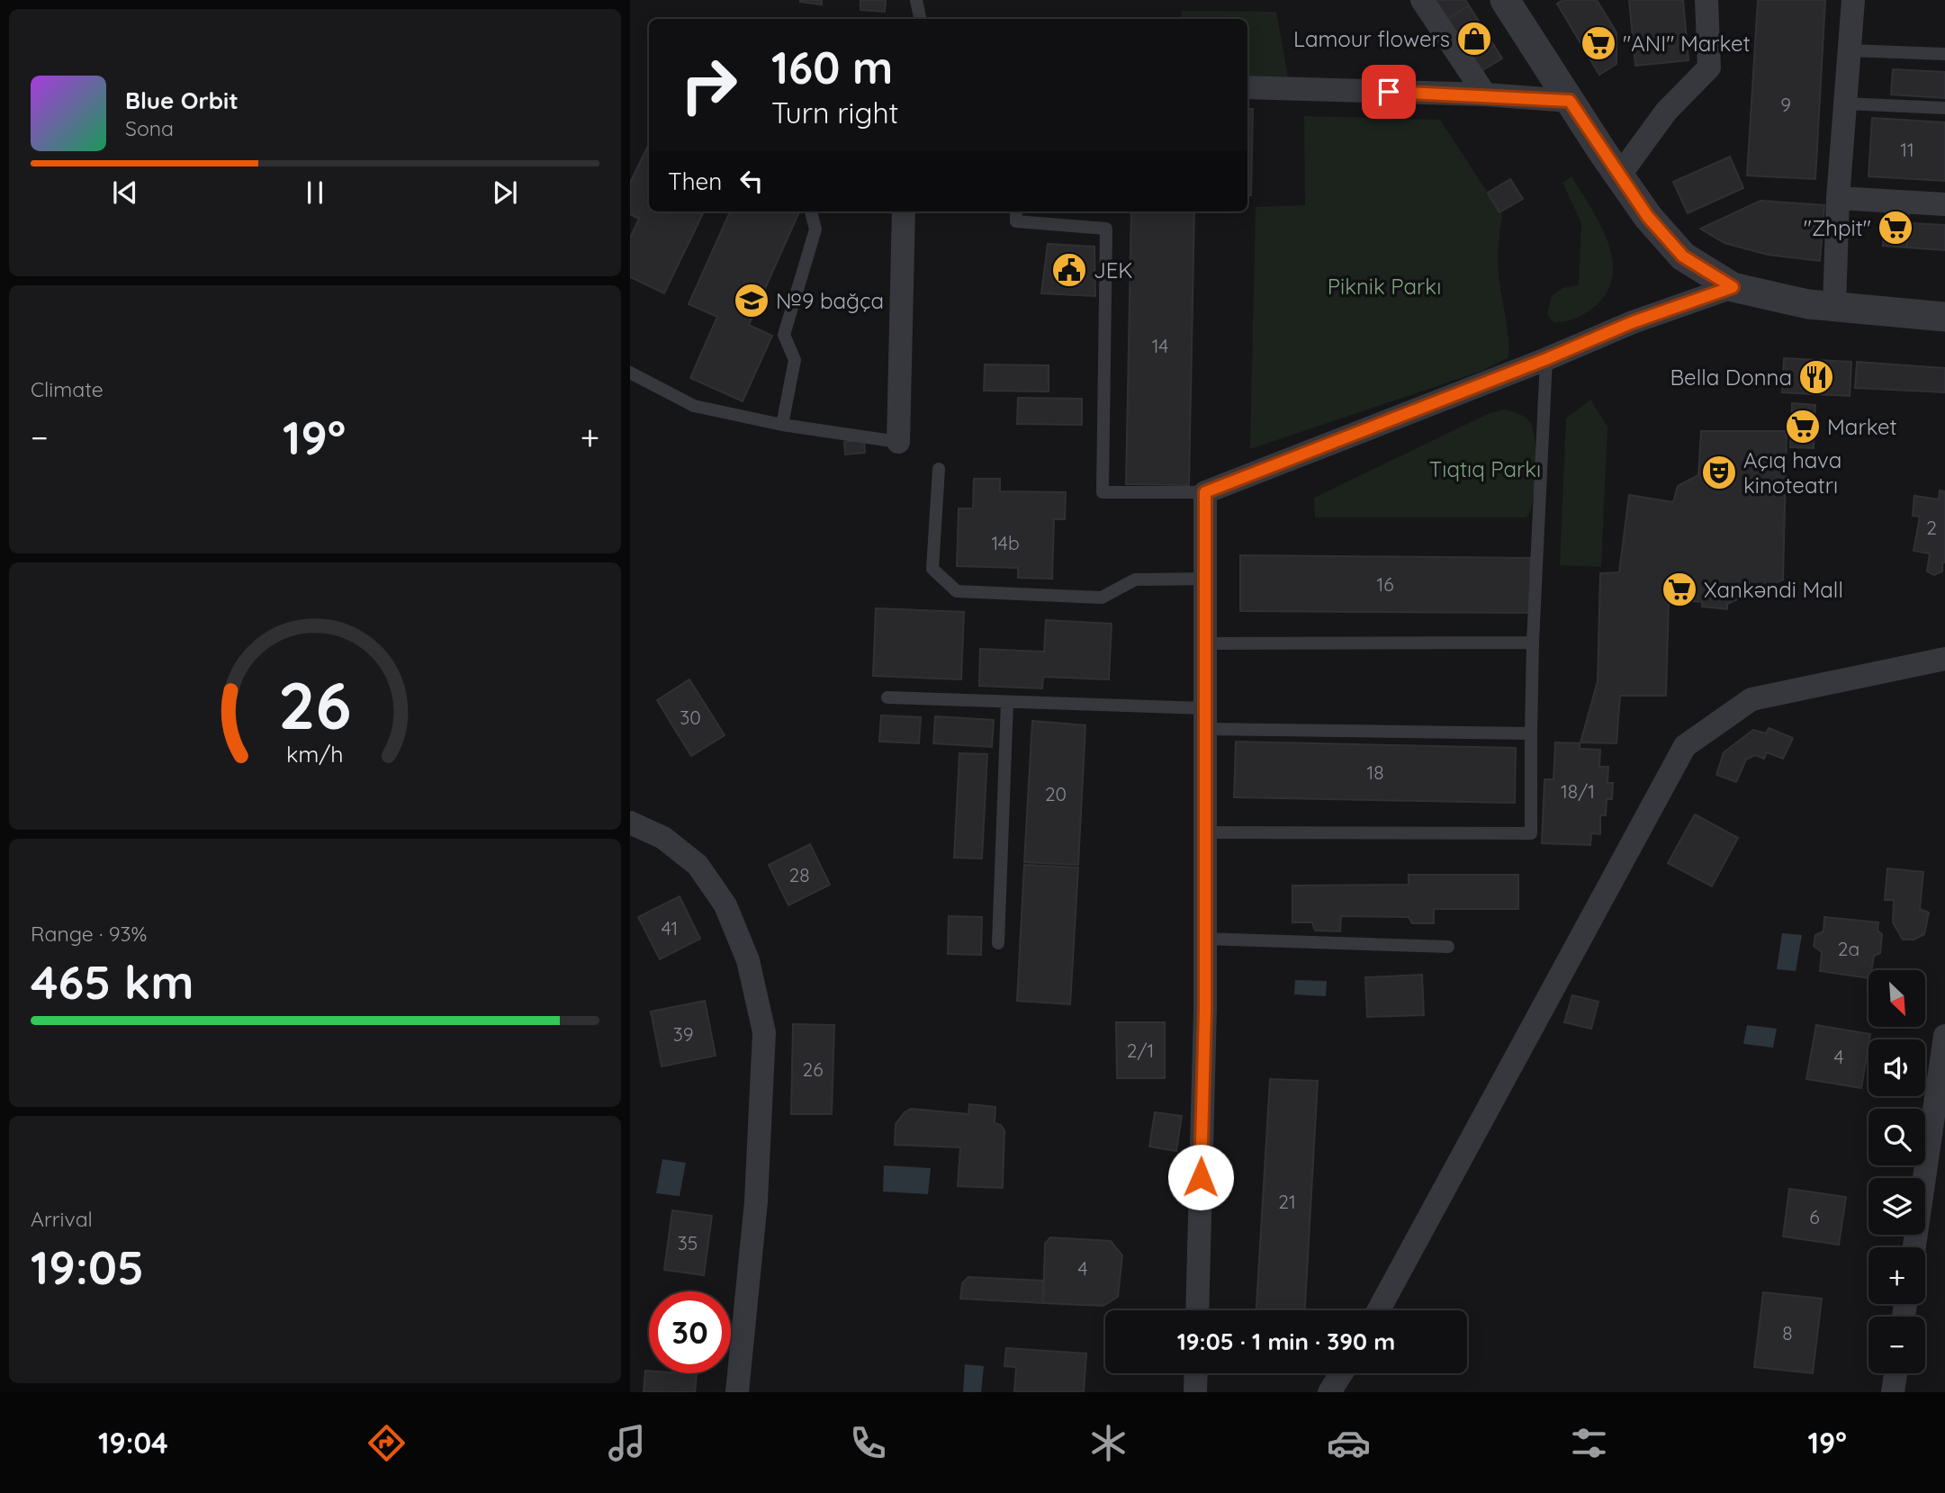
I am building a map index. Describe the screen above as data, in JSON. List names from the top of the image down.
{
  "parks": ["Piknik Parkı", "Tıqtıq Parkı"],
  "places": {
    "shop": ["Lamour flowers"],
    "supermarket": [
      "\"ANI\" Market",
      "\"Zhpit\"",
      "Market",
      "Xankəndi Mall"
    ],
    "public building": ["JEK"],
    "school or university": ["№9 bağça"],
    "restaurant": ["Bella Donna"],
    "theatre": ["Açıq hava kinoteatrı"]
  },
  "house_numbers": [
    "9",
    "11",
    "14",
    "2",
    "14b",
    "16",
    "30",
    "18",
    "18/1",
    "20",
    "28",
    "41",
    "2a",
    "39",
    "2/1",
    "4",
    "26",
    "21",
    "6",
    "35",
    "4",
    "8"
  ],
  "north": "bottom right",
  "page": {
    "turn": ["160 m", "Turn right"],
    "song": ["Blue Orbit", "Sona"],
    "then": "Then",
    "tile": [
      "Climate",
      ["Range · 93%", "465 km"],
      ["Arrival", "19:05"]
    ],
    "heat": ["−", "19°", "+"],
    "map_buttons": ["+", "−"],
    "limit": "30",
    "trip": "19:05 · 1 min · 390 m",
    "tabs": ["19:04", "19°"],
    "gauge": ["26", "km/h"]
  }
}
